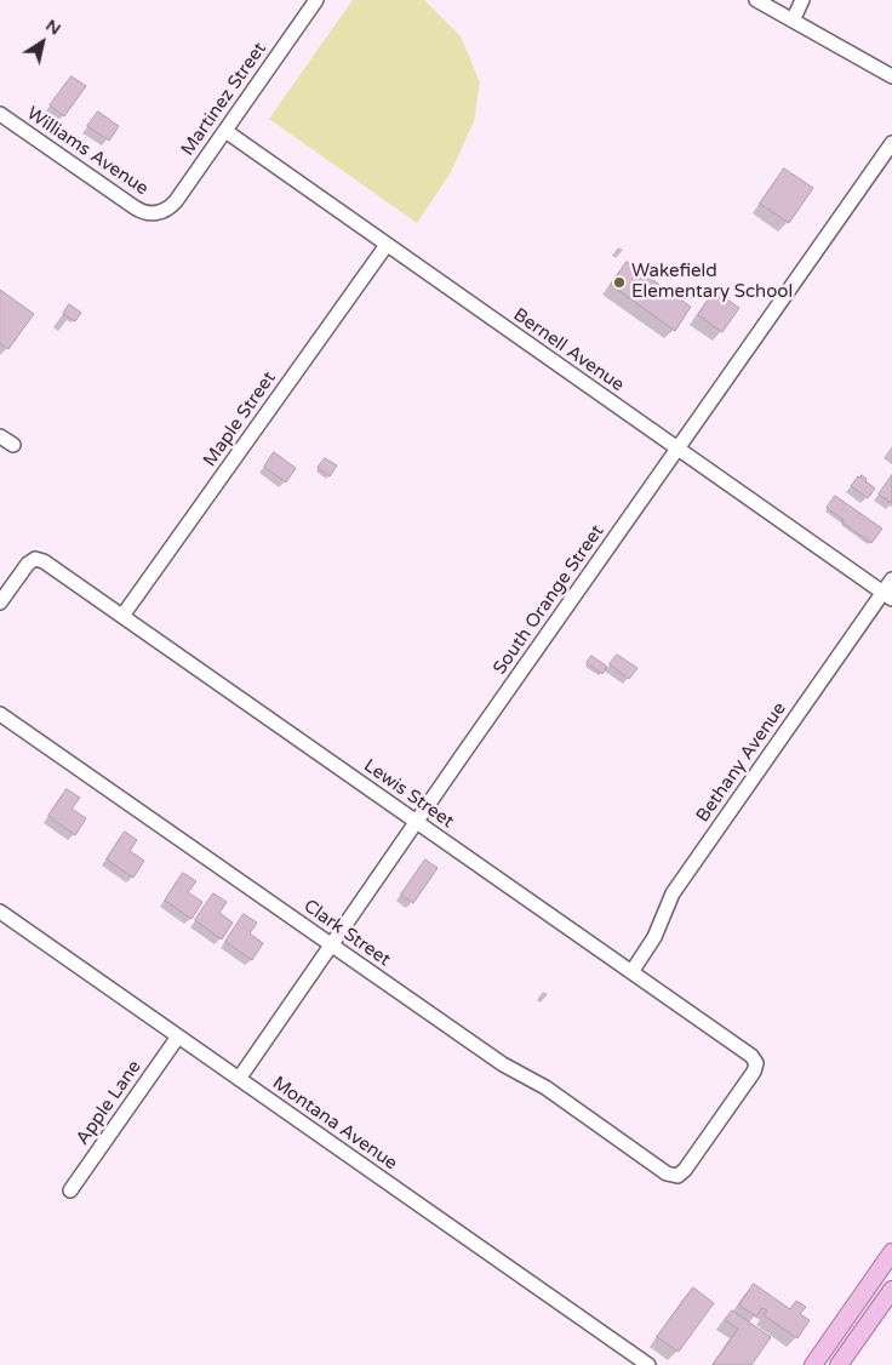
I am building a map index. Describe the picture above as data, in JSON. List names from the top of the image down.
{
  "streets": {
    "street": [
      "Martinez Street",
      "Williams Avenue",
      "Bernell Avenue",
      "Maple Street",
      "South Orange Street",
      "Bethany Avenue",
      "Lewis Street",
      "Clark Street",
      "Apple Lane",
      "Montana Avenue"
    ]
  },
  "crossings": [
    ["Martinez Street", "Williams Avenue"],
    ["Martinez Street", "Bernell Avenue"],
    ["Bernell Avenue", "Maple Street"],
    ["Bernell Avenue", "South Orange Street"],
    ["Bernell Avenue", "Bethany Avenue"],
    ["Maple Street", "Lewis Street"],
    ["South Orange Street", "Lewis Street"],
    ["South Orange Street", "Clark Street"],
    ["South Orange Street", "Montana Avenue"],
    ["Bethany Avenue", "Lewis Street"],
    ["Lewis Street", "Clark Street"],
    ["Apple Lane", "Montana Avenue"]
  ],
  "places": ["Wakefield Elementary School"],
  "north": "top right"
}
